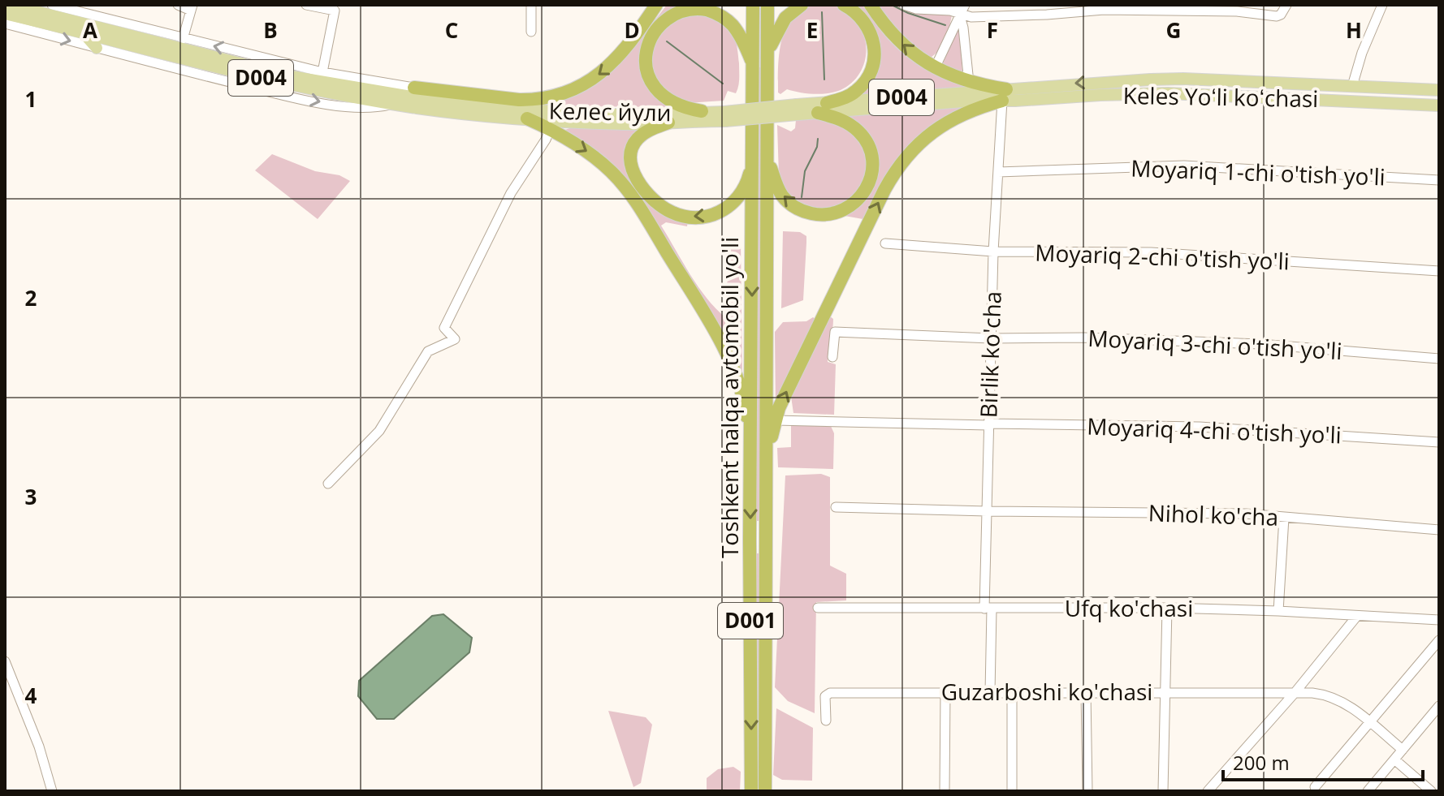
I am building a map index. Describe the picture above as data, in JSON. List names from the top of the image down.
{
  "streets": {
    "highway": ["Toshkent halqa avtomobil yo'li", "D001"],
    "main road": ["D004", "Keles Yoʻli koʻchasi", "Келес йули"],
    "street": [
      "Moyariq 1-chi o'tish yo'li",
      "Moyariq 2-chi o'tish yo'li",
      "Moyariq 3-chi o'tish yo'li",
      "Birlik ko'cha",
      "Moyariq 4-chi o'tish yo'li",
      "Nihol ko'cha",
      "Ufq ko'chasi",
      "Guzarboshi ko'chasi"
    ]
  },
  "crossings": [
    ["D004", "Keles Yoʻli koʻchasi"],
    ["D004", "Келес йули"],
    ["D004", "Birlik ko'cha"],
    ["Keles Yoʻli koʻchasi", "Birlik ko'cha"],
    ["Moyariq 1-chi o'tish yo'li", "Birlik ko'cha"],
    ["Moyariq 2-chi o'tish yo'li", "Birlik ko'cha"],
    ["Moyariq 3-chi o'tish yo'li", "Birlik ko'cha"],
    ["Birlik ko'cha", "Moyariq 4-chi o'tish yo'li"],
    ["Birlik ko'cha", "Nihol ko'cha"],
    ["Birlik ko'cha", "Ufq ko'chasi"],
    ["Birlik ko'cha", "Guzarboshi ko'chasi"]
  ],
  "scale_bar": "200 m",
  "grid": {
    "columns": [
      "A",
      "B",
      "C",
      "D",
      "E",
      "F",
      "G",
      "H"
    ],
    "rows": [
      "1",
      "2",
      "3",
      "4"
    ]
  }
}
